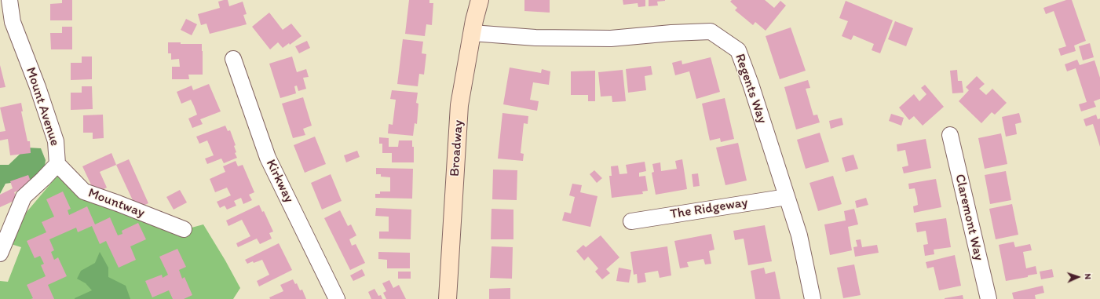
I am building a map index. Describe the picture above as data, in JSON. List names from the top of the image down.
{
  "streets": {
    "street": [
      "Regents Way",
      "Mount Avenue",
      "Broadway",
      "Kirkway",
      "Mountway",
      "The Ridgeway",
      "Claremont Way"
    ]
  },
  "crossings": [
    ["Regents Way", "Broadway"],
    ["Regents Way", "The Ridgeway"],
    ["Mount Avenue", "Mountway"]
  ],
  "north": "right"
}
